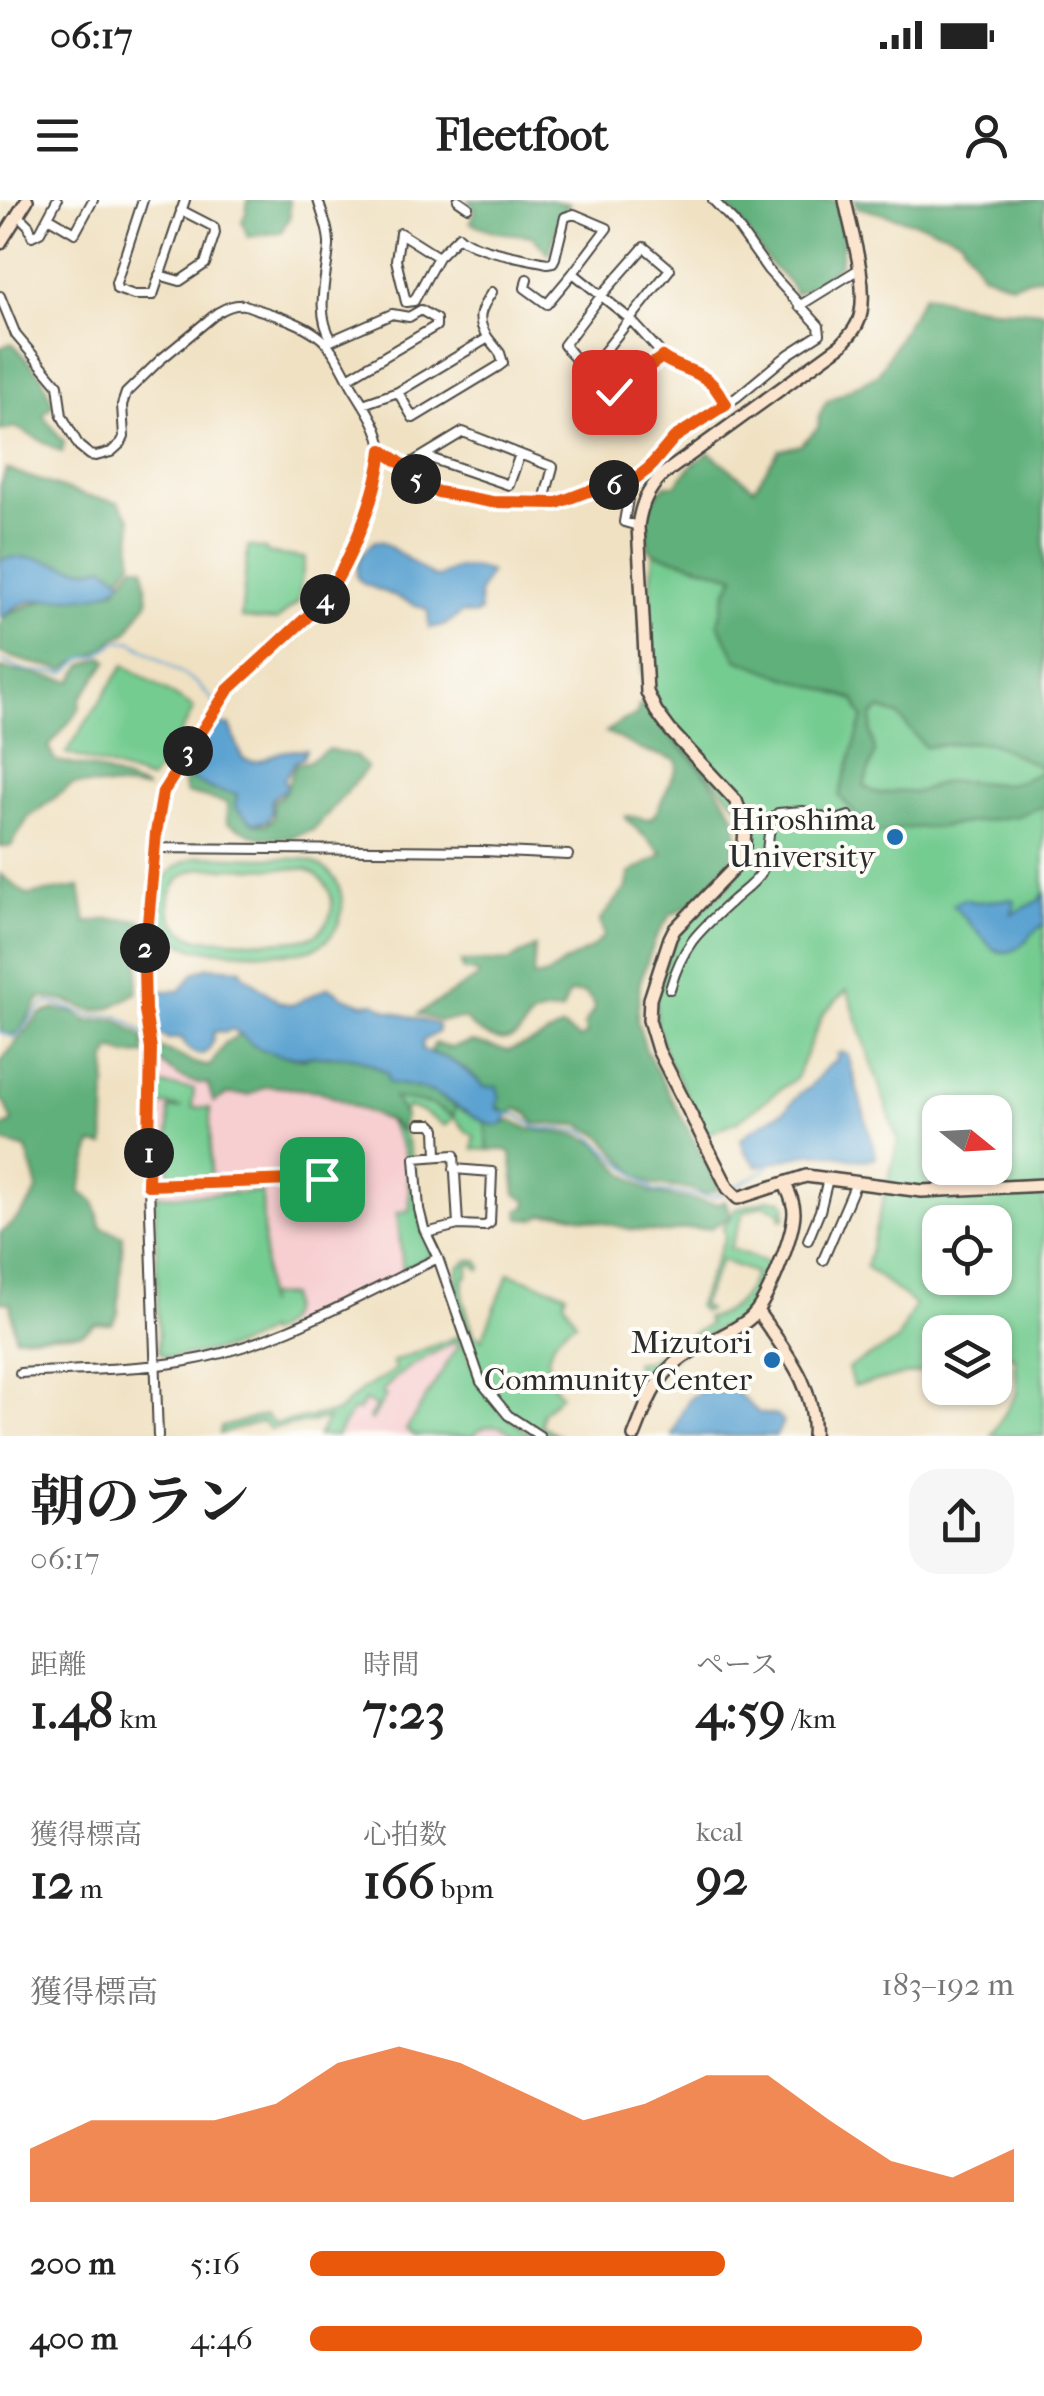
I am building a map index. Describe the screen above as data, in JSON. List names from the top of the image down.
{
  "places": ["Hiroshima University", "Mizutori Community Center"],
  "north": "right",
  "page": {
    "status": "06:17",
    "header": "Fleetfoot",
    "pins": [
      "5",
      "6",
      "4",
      "3",
      "2",
      "1"
    ],
    "heading": ["朝のラン", "06:17"],
    "stats": [
      ["距離", "1.48 km"],
      ["時間", "7:23"],
      ["ペース", "4:59 /km"],
      ["獲得標高", "12 m"],
      ["心拍数", "166 bpm"],
      ["kcal", "92"]
    ],
    "chart": ["獲得標高", "183–192 m"],
    "list": [
      {
        "name": "200 m",
        "note": "5:16"
      },
      {
        "name": "400 m",
        "note": "4:46"
      }
    ]
  }
}
